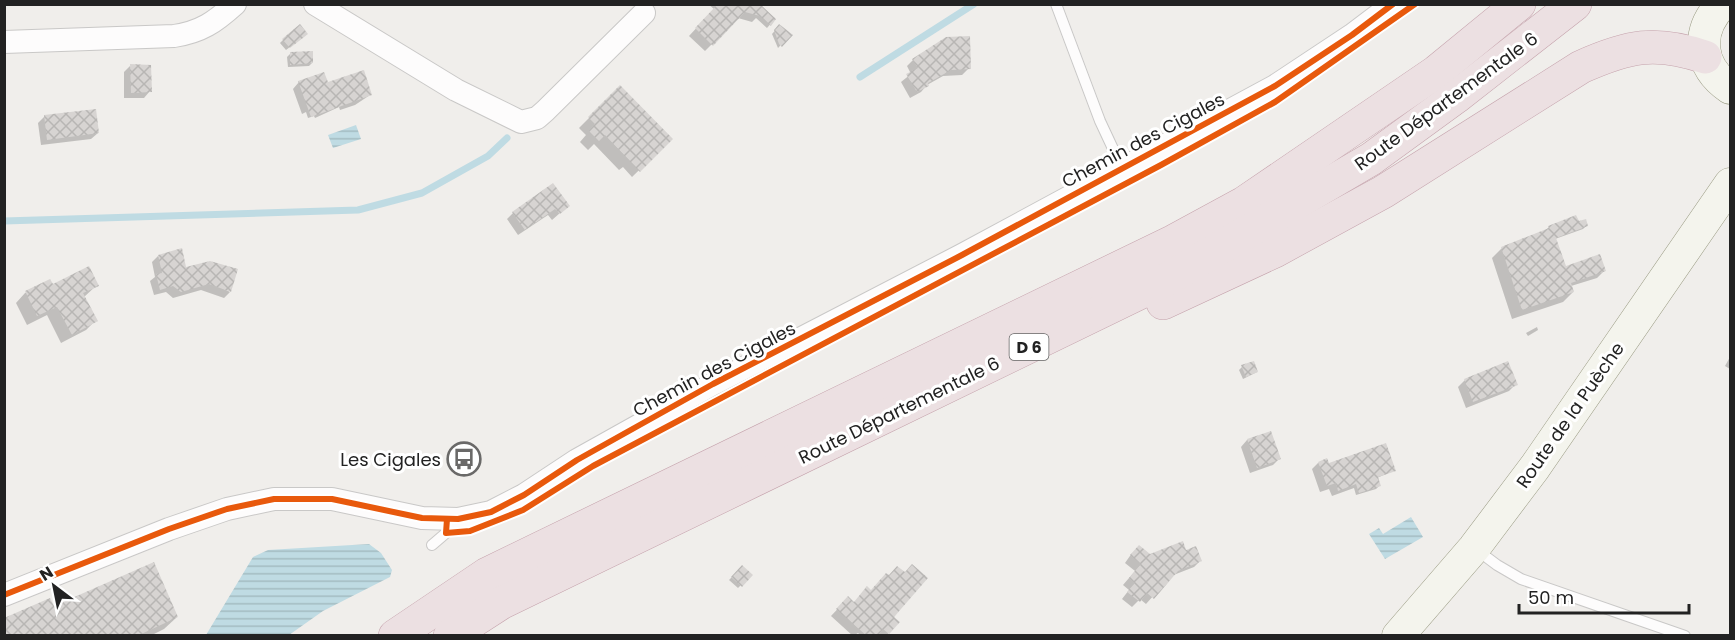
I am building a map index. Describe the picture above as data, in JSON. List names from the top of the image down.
{
  "streets": {
    "highway": ["Route Départementale 6", "D 6"],
    "main road": ["Route de la Puèche"],
    "street": ["Chemin des Cigales"]
  },
  "places": {
    "bus stop": ["Les Cigales"]
  },
  "scale_bar": "50 m",
  "north": "top left"
}
